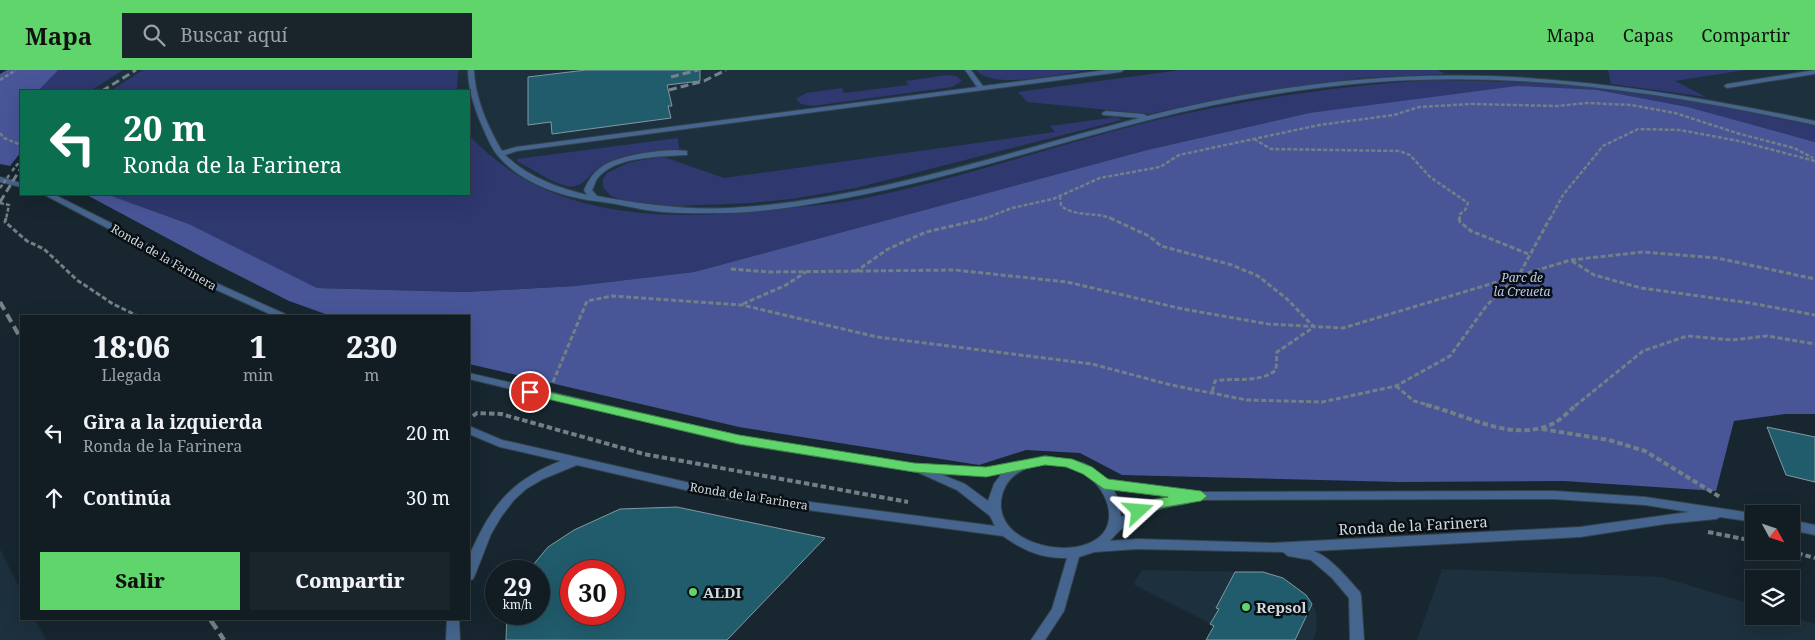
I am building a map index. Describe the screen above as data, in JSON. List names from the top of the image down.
{
  "streets": {
    "street": ["Ronda de la Farinera"]
  },
  "parks": ["Parc de la Creueta"],
  "places": ["ALDI", "Repsol"],
  "north": "bottom right",
  "page": {
    "header": "Mapa",
    "search": "Buscar aquí",
    "nav": ["Mapa", "Capas", "Compartir"],
    "turn": ["20 m", "Ronda de la Farinera"],
    "eta": [
      "18:06",
      "Llegada",
      "1",
      "min",
      "230",
      "m"
    ],
    "list": [
      {
        "name": "Gira a la izquierda",
        "note": "Ronda de la Farinera",
        "value": "20 m"
      },
      {
        "name": "Continúa",
        "value": "30 m"
      }
    ],
    "buttons": ["Salir", "Compartir"],
    "speed": "29 km/h",
    "limit": "30"
  }
}
